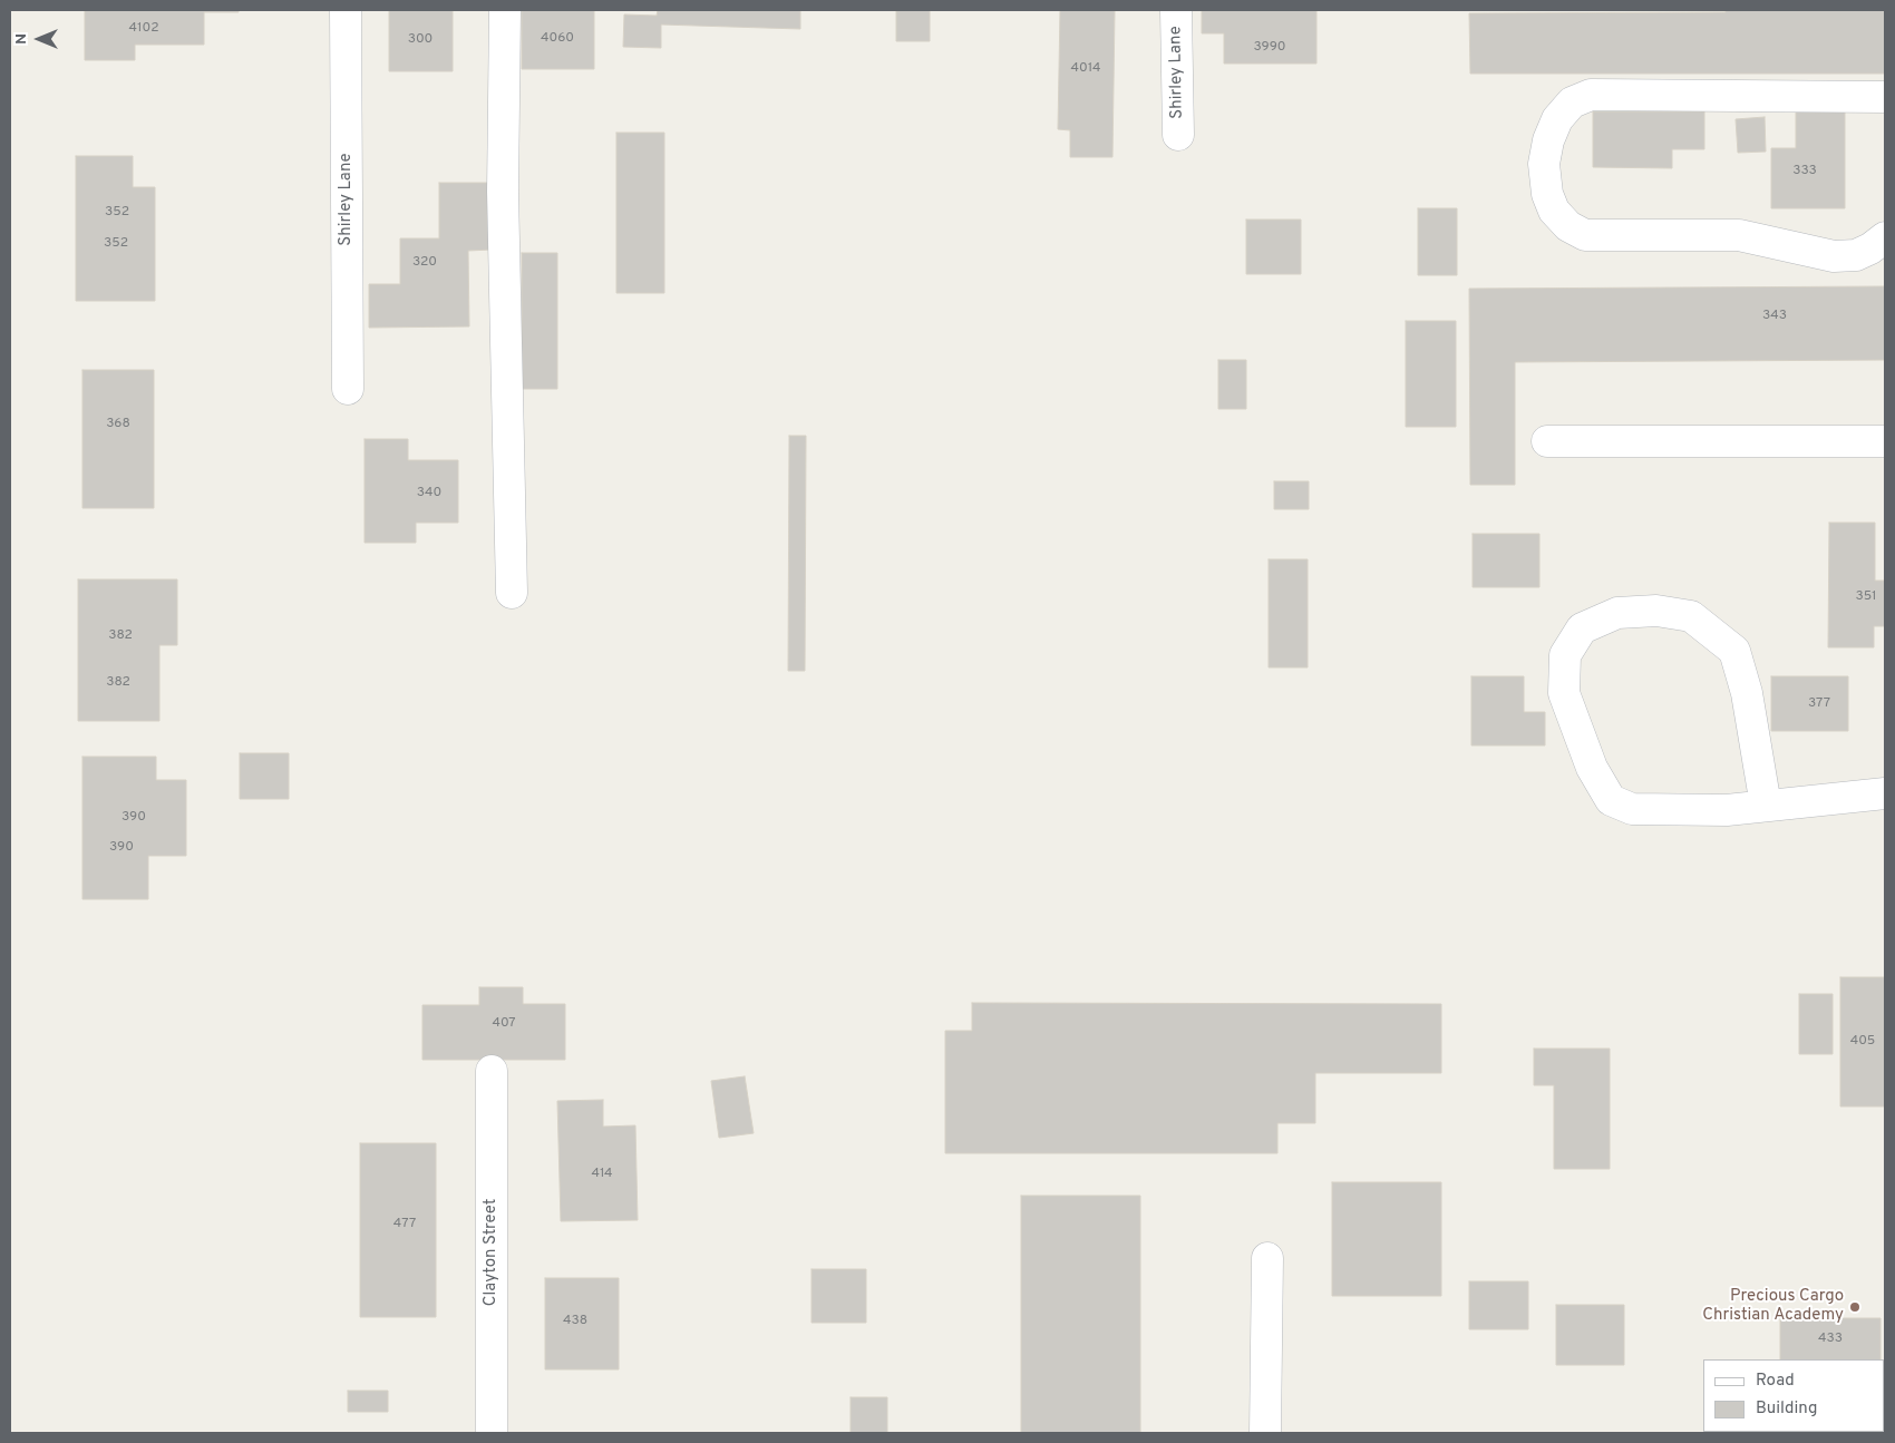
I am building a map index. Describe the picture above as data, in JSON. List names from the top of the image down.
{
  "streets": {
    "street": ["Shirley Lane", "Clayton Street"]
  },
  "places": ["Precious Cargo Christian Academy"],
  "house_numbers": [
    "4102",
    "4060",
    "300",
    "3990",
    "4014",
    "333",
    "352",
    "352",
    "320",
    "343",
    "368",
    "340",
    "351",
    "382",
    "382",
    "377",
    "390",
    "390",
    "407",
    "405",
    "414",
    "477",
    "438",
    "433"
  ],
  "legend": ["Road", "Building"],
  "north": "left"
}
